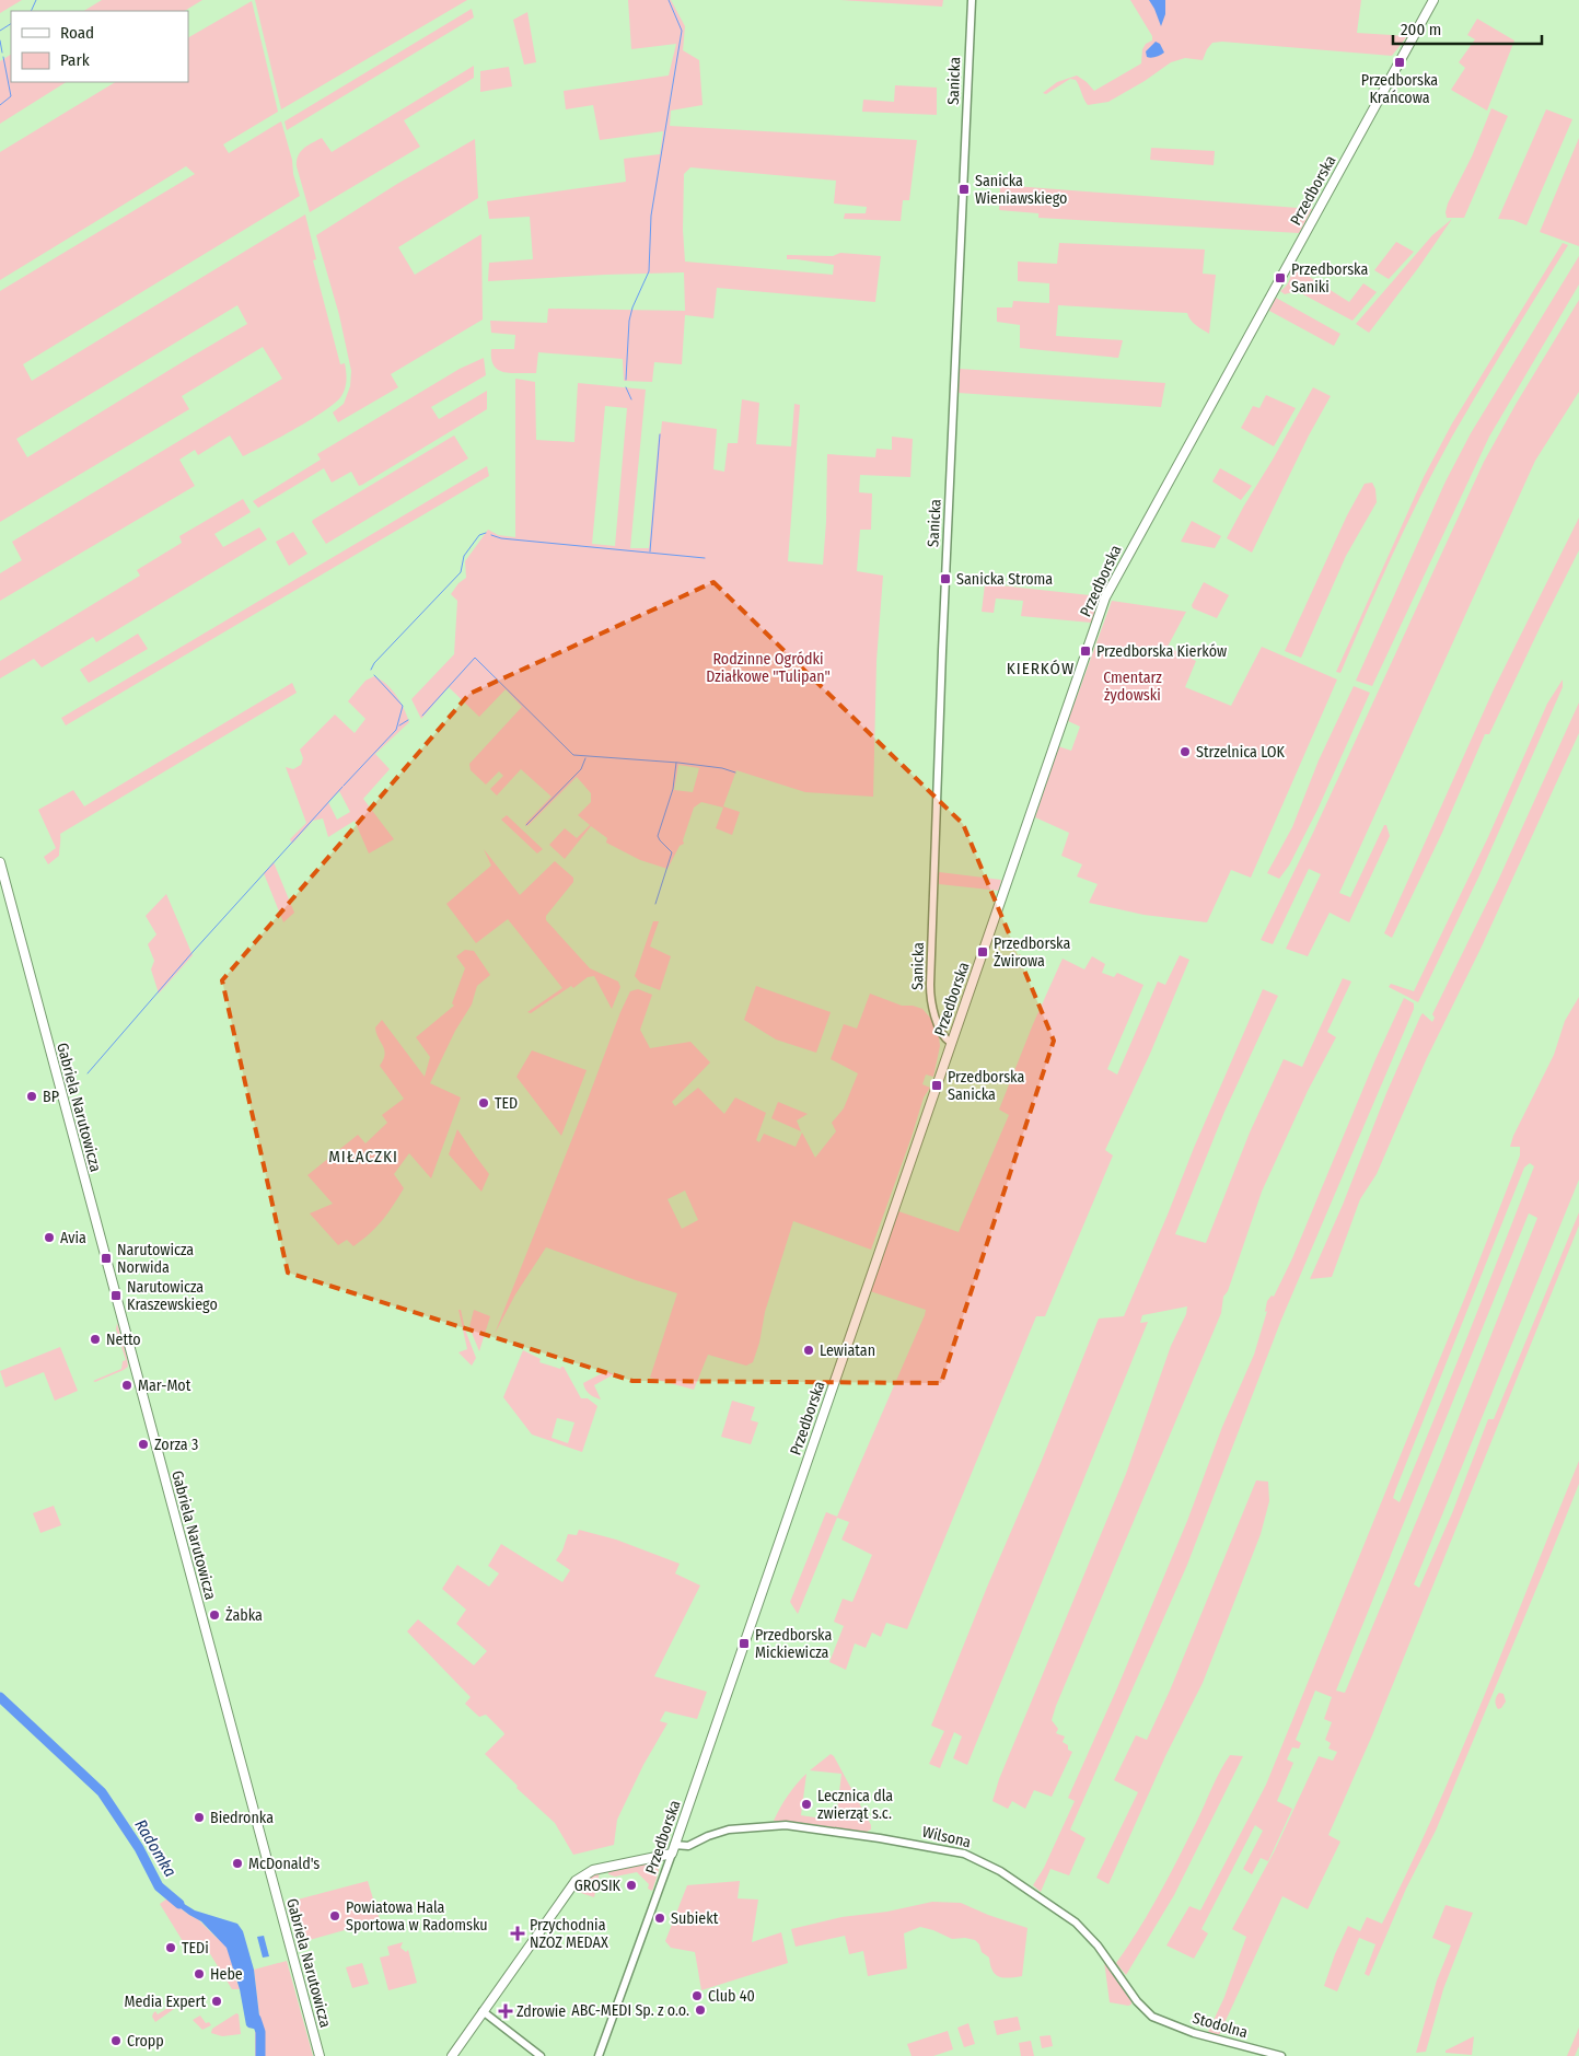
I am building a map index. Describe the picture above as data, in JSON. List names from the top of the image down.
{
  "streets": {
    "main road": ["Przedborska", "Gabriela Narutowicza"],
    "street": ["Sanicka", "Wilsona", "Stodolna"]
  },
  "crossings": [
    ["Sanicka", "Przedborska"],
    ["Przedborska", "Wilsona"],
    ["Wilsona", "Stodolna"]
  ],
  "districts": ["KIERKÓW", "MIŁACZKI"],
  "water": ["Radomka"],
  "parks": ["Rodzinne Ogródki Działkowe \"Tulipan\"", "Cmentarz żydowski"],
  "places": {
    "transit": [
      "Przedborska Krańcowa",
      "Sanicka Wieniawskiego",
      "Przedborska Saniki",
      "Sanicka Stroma",
      "Przedborska Kierków",
      "Przedborska Żwirowa",
      "Przedborska Sanicka",
      "Narutowicza Norwida",
      "Narutowicza Kraszewskiego",
      "Przedborska Mickiewicza"
    ],
    "other": [
      "Strzelnica LOK",
      "BP",
      "TED",
      "Avia",
      "Netto",
      "Lewiatan",
      "Mar-Mot",
      "Zorza 3",
      "Żabka",
      "Lecznica dla zwierząt s.c.",
      "Biedronka",
      "McDonald's",
      "GROSIK",
      "Powiatowa Hala Sportowa w Radomsku",
      "Subiekt",
      "TEDi",
      "Hebe",
      "Club 40",
      "Media Expert",
      "ABC-MEDI Sp. z o.o.",
      "Cropp"
    ],
    "health": ["Przychodnia NZOZ MEDAX", "Zdrowie"]
  },
  "legend": ["Road", "Park"],
  "scale_bar": "200 m"
}
